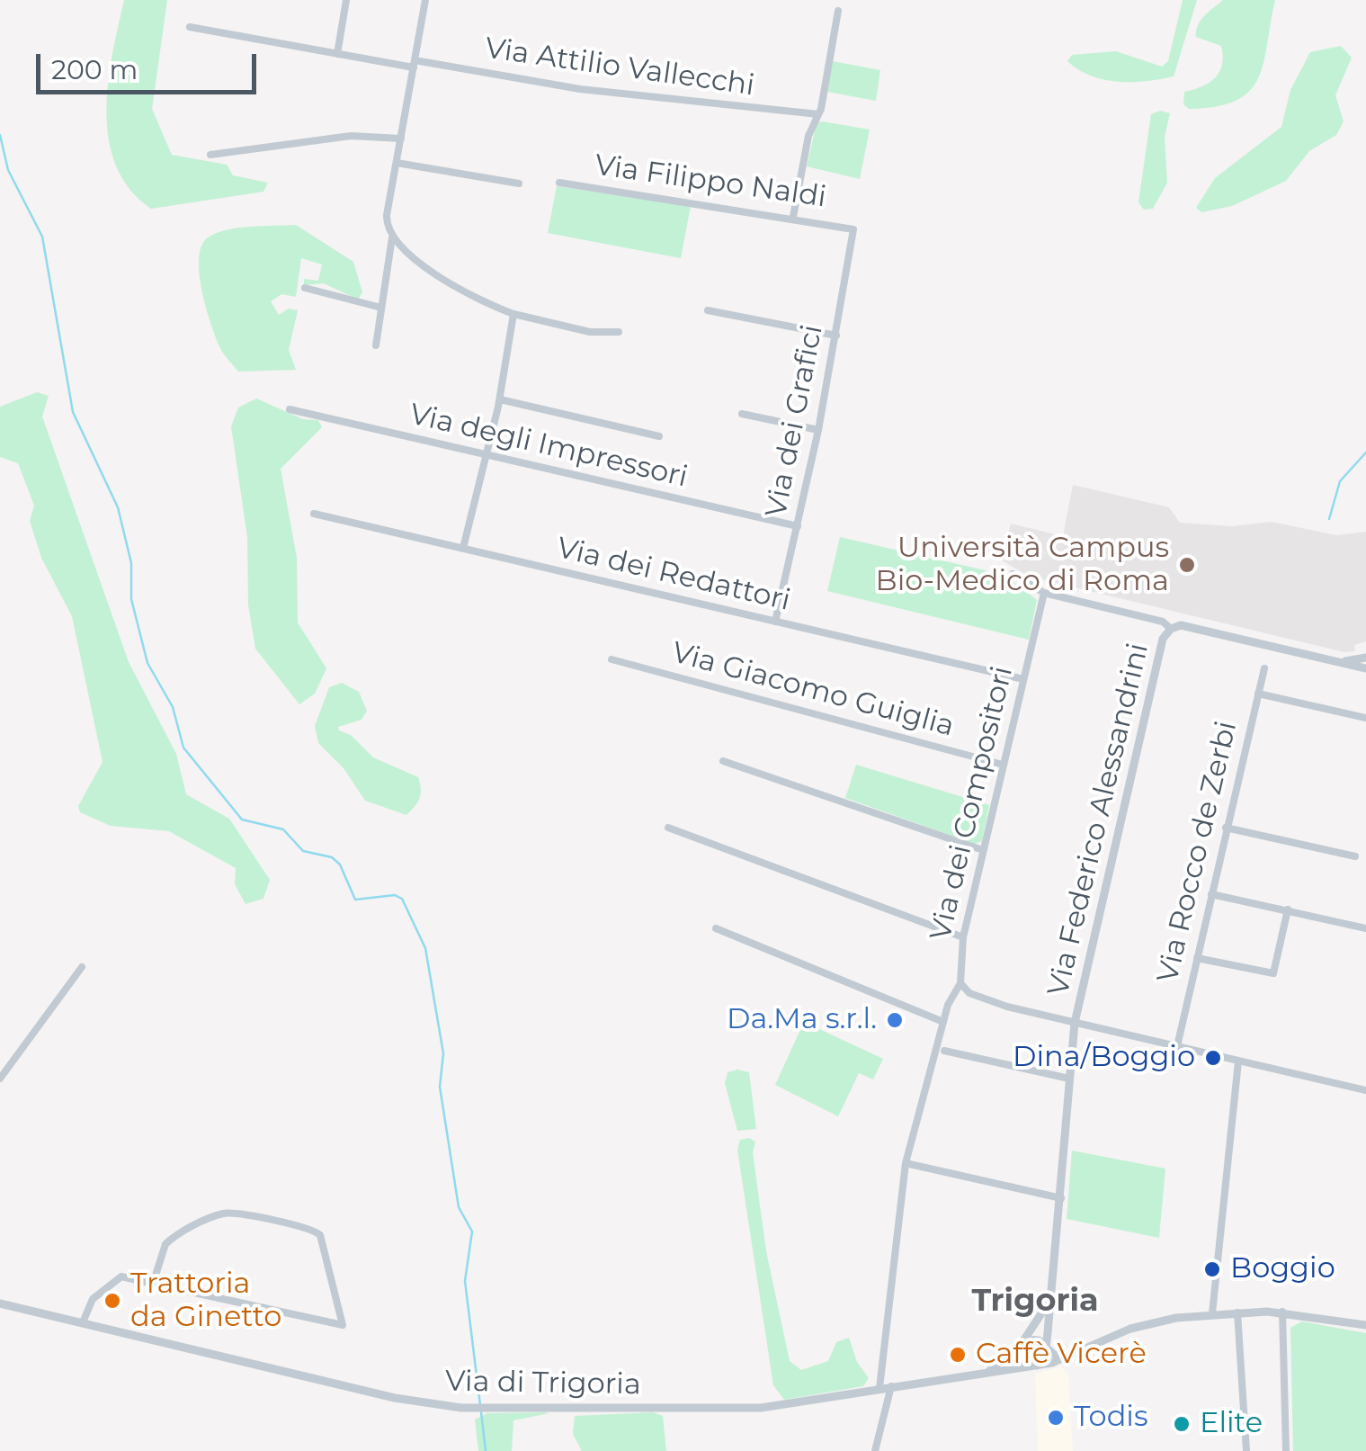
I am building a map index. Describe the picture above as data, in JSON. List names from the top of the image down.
{
  "streets": {
    "street": [
      "Via Attilio Vallecchi",
      "Via Filippo Naldi",
      "Via dei Grafici",
      "Via degli Impressori",
      "Via dei Redattori",
      "Via Giacomo Guiglia",
      "Via dei Compositori",
      "Via Federico Alessandrini",
      "Via Rocco de Zerbi",
      "Via di Trigoria"
    ]
  },
  "crossings": [
    ["Via Filippo Naldi", "Via dei Grafici"],
    ["Via dei Grafici", "Via degli Impressori"],
    ["Via dei Grafici", "Via dei Redattori"],
    ["Via dei Redattori", "Via dei Compositori"],
    ["Via Giacomo Guiglia", "Via dei Compositori"],
    ["Via dei Compositori", "Via di Trigoria"],
    ["Via Federico Alessandrini", "Via di Trigoria"]
  ],
  "districts": ["Trigoria"],
  "places": [
    "Università Campus Bio-Medico di Roma",
    "Da.Ma s.r.l.",
    "Dina/Boggio",
    "Boggio",
    "Trattoria da Ginetto",
    "Caffè Vicerè",
    "Todis",
    "Elite"
  ],
  "scale_bar": "200 m"
}
